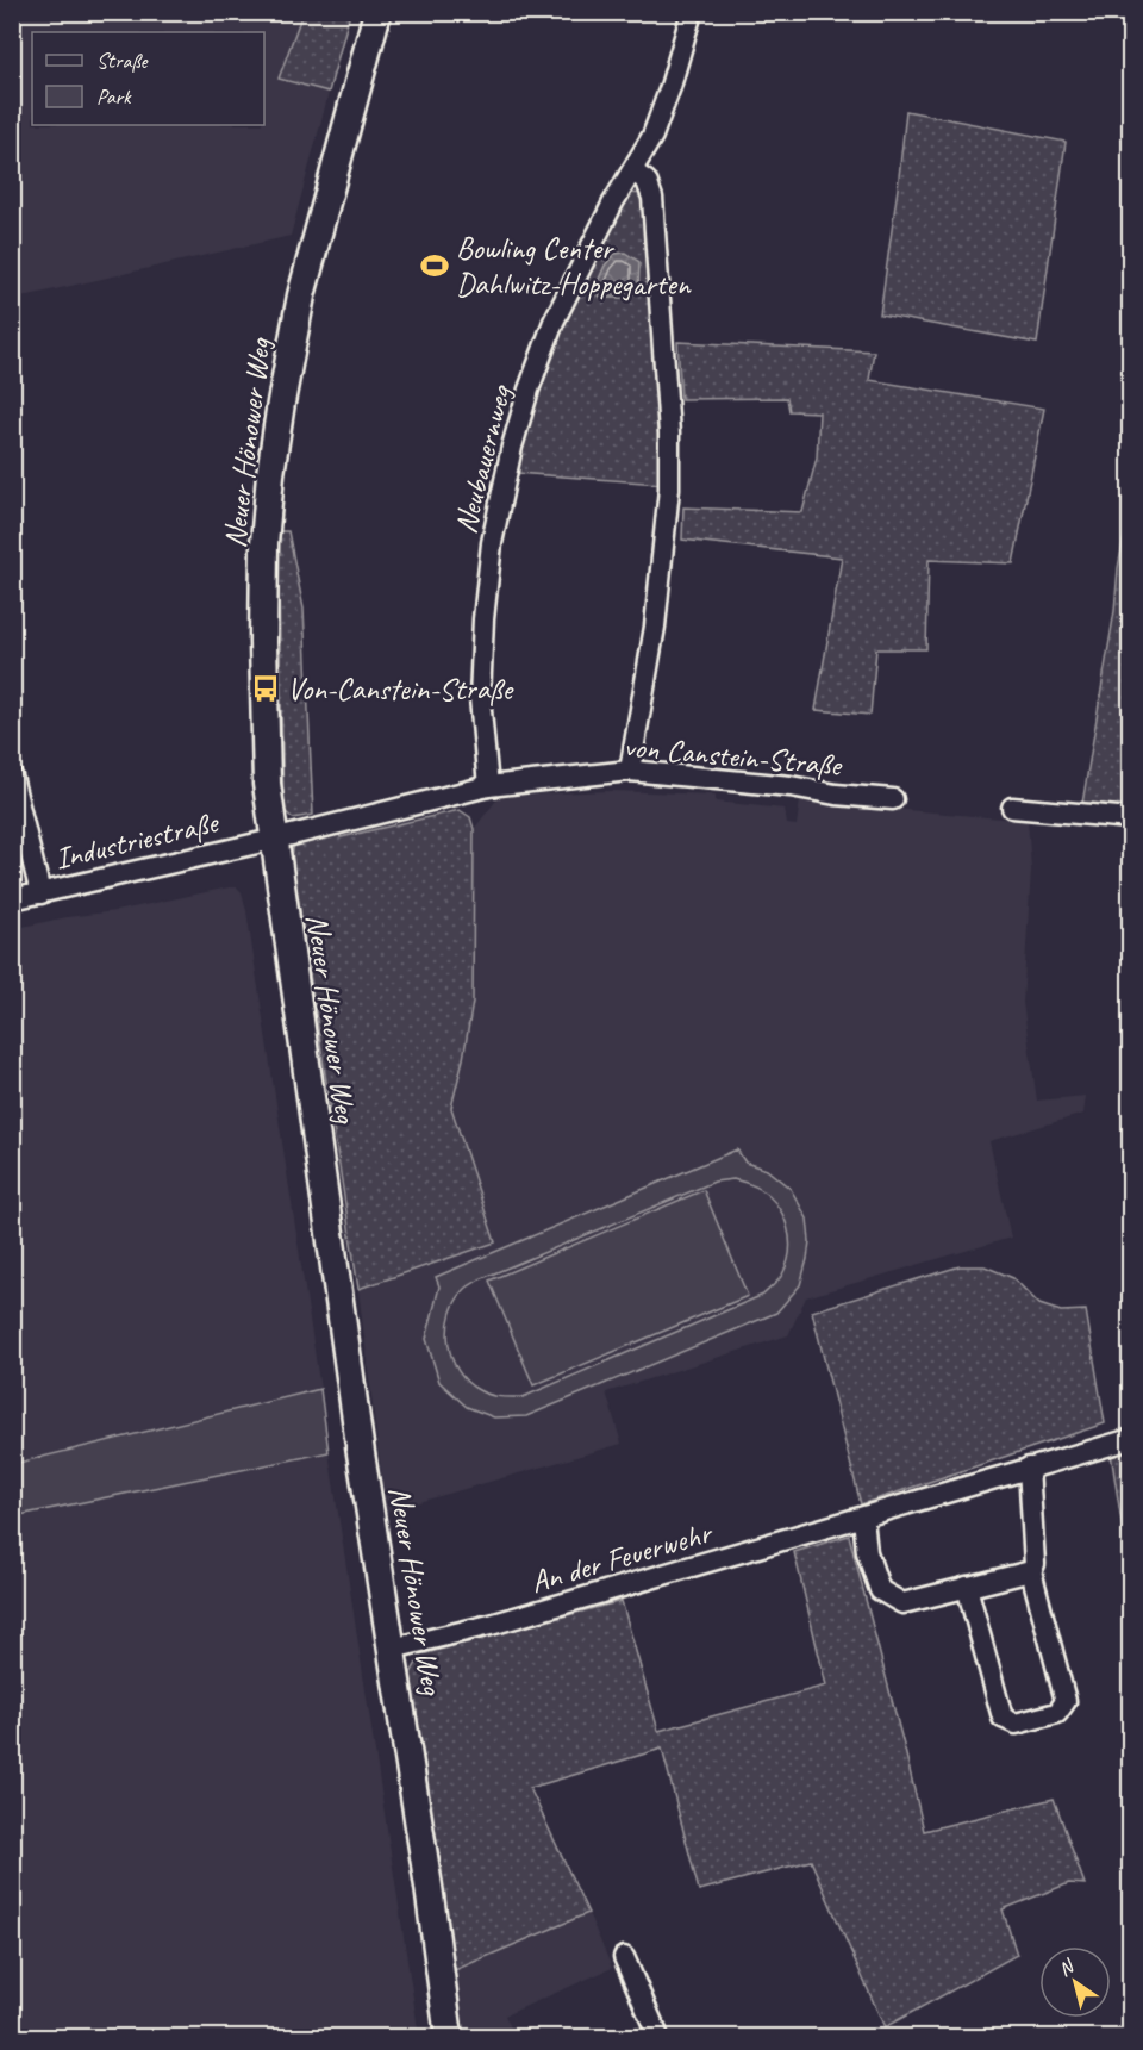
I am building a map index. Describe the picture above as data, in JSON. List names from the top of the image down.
{
  "streets": {
    "main road": ["Neuer Hönower Weg"],
    "street": [
      "Neubauernweg",
      "von Canstein-Straße",
      "Industriestraße",
      "An der Feuerwehr"
    ]
  },
  "crossings": [
    ["Neuer Hönower Weg", "von Canstein-Straße"],
    ["Neuer Hönower Weg", "Industriestraße"],
    ["Neuer Hönower Weg", "An der Feuerwehr"],
    ["Neubauernweg", "von Canstein-Straße"],
    ["von Canstein-Straße", "Industriestraße"]
  ],
  "places": {
    "sports": ["Bowling Center Dahlwitz-Hoppegarten"],
    "bus stop": ["Von-Canstein-Straße"]
  },
  "legend": ["Straße", "Park"],
  "north": "top left"
}
